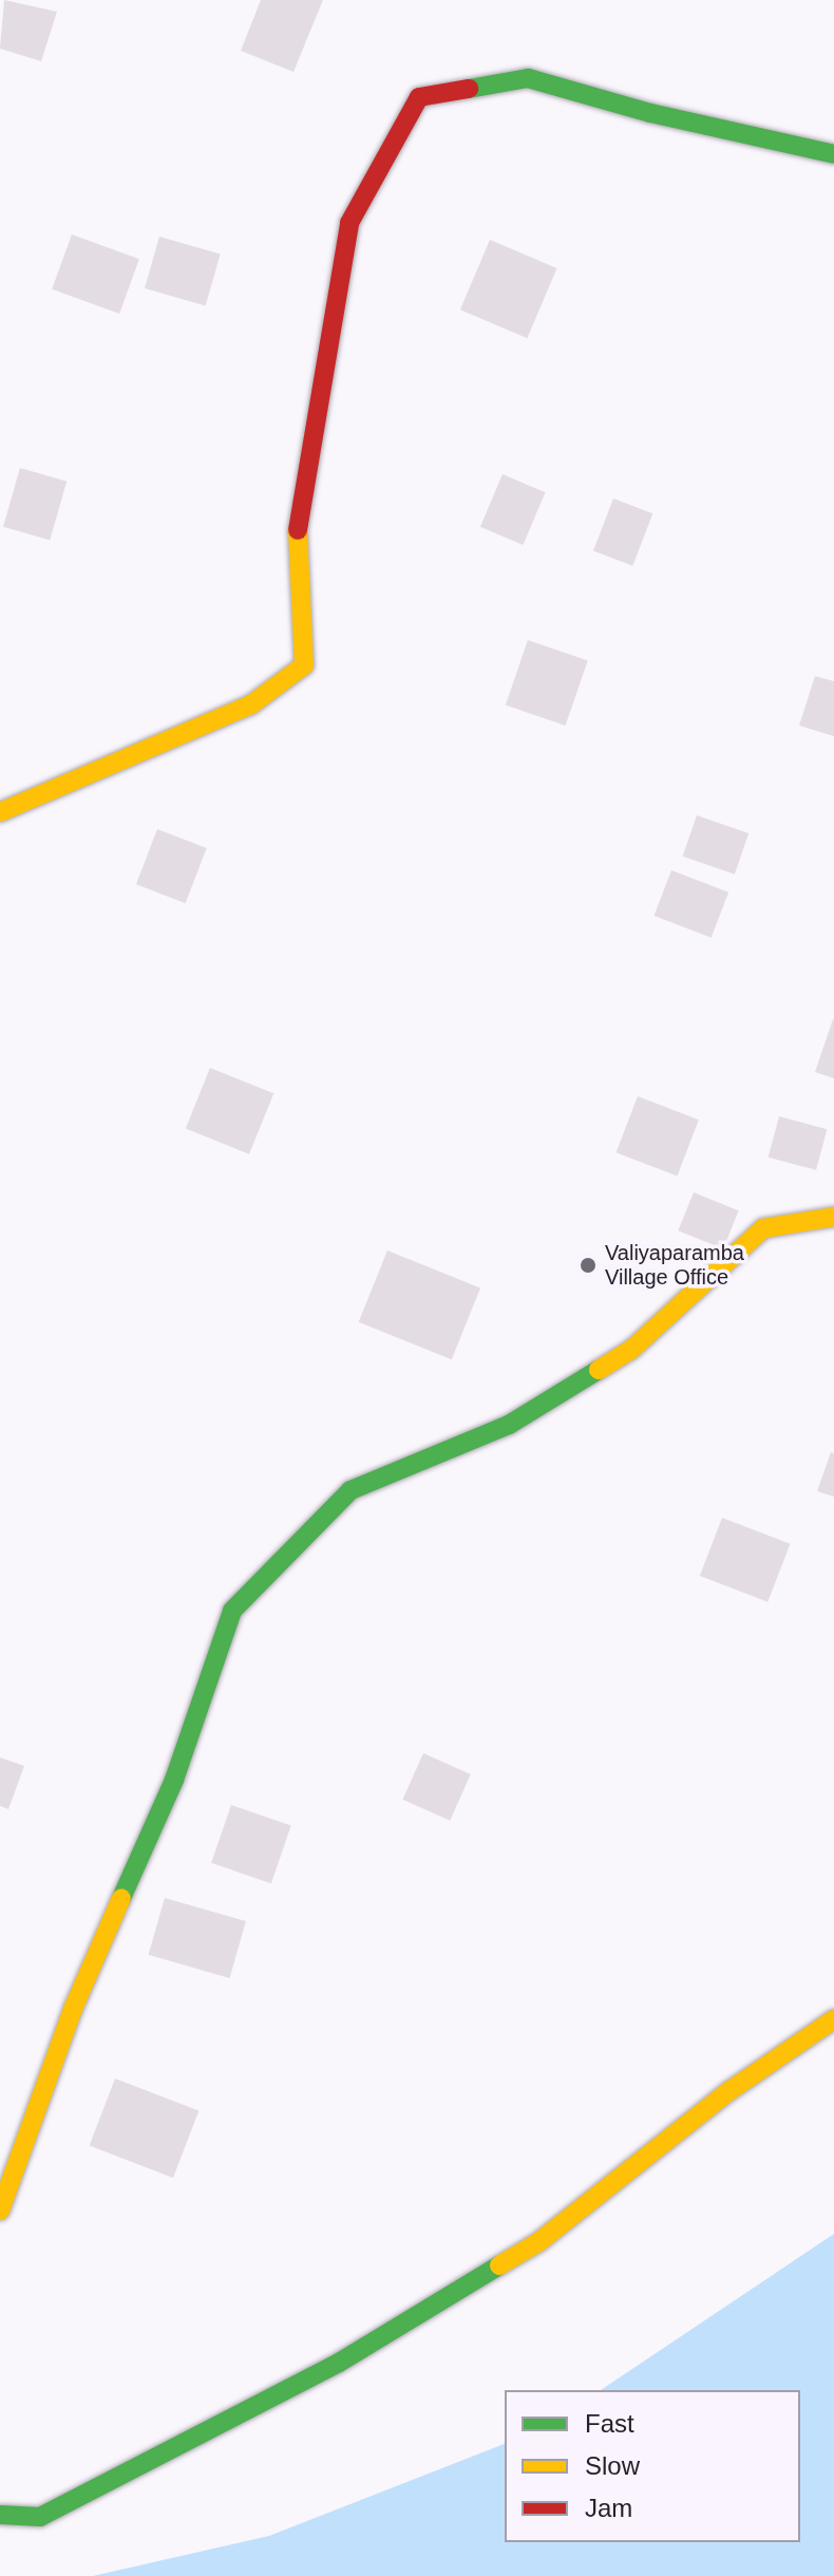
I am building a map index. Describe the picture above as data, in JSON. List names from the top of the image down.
{
  "places": ["Valiyaparamba Village Office"],
  "legend": ["Fast", "Slow", "Jam"]
}
